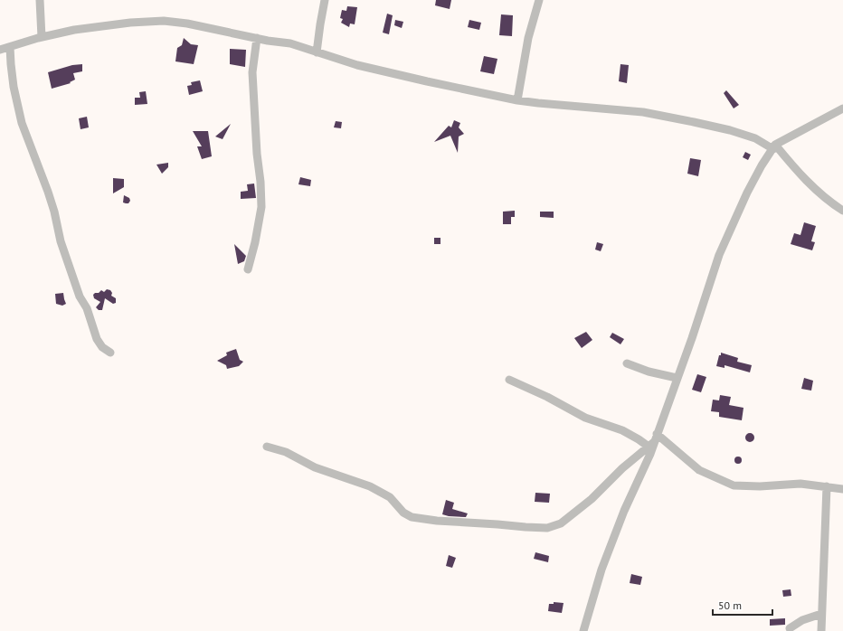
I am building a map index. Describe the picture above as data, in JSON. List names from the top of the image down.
{
  "scale_bar": "50 m"
}
